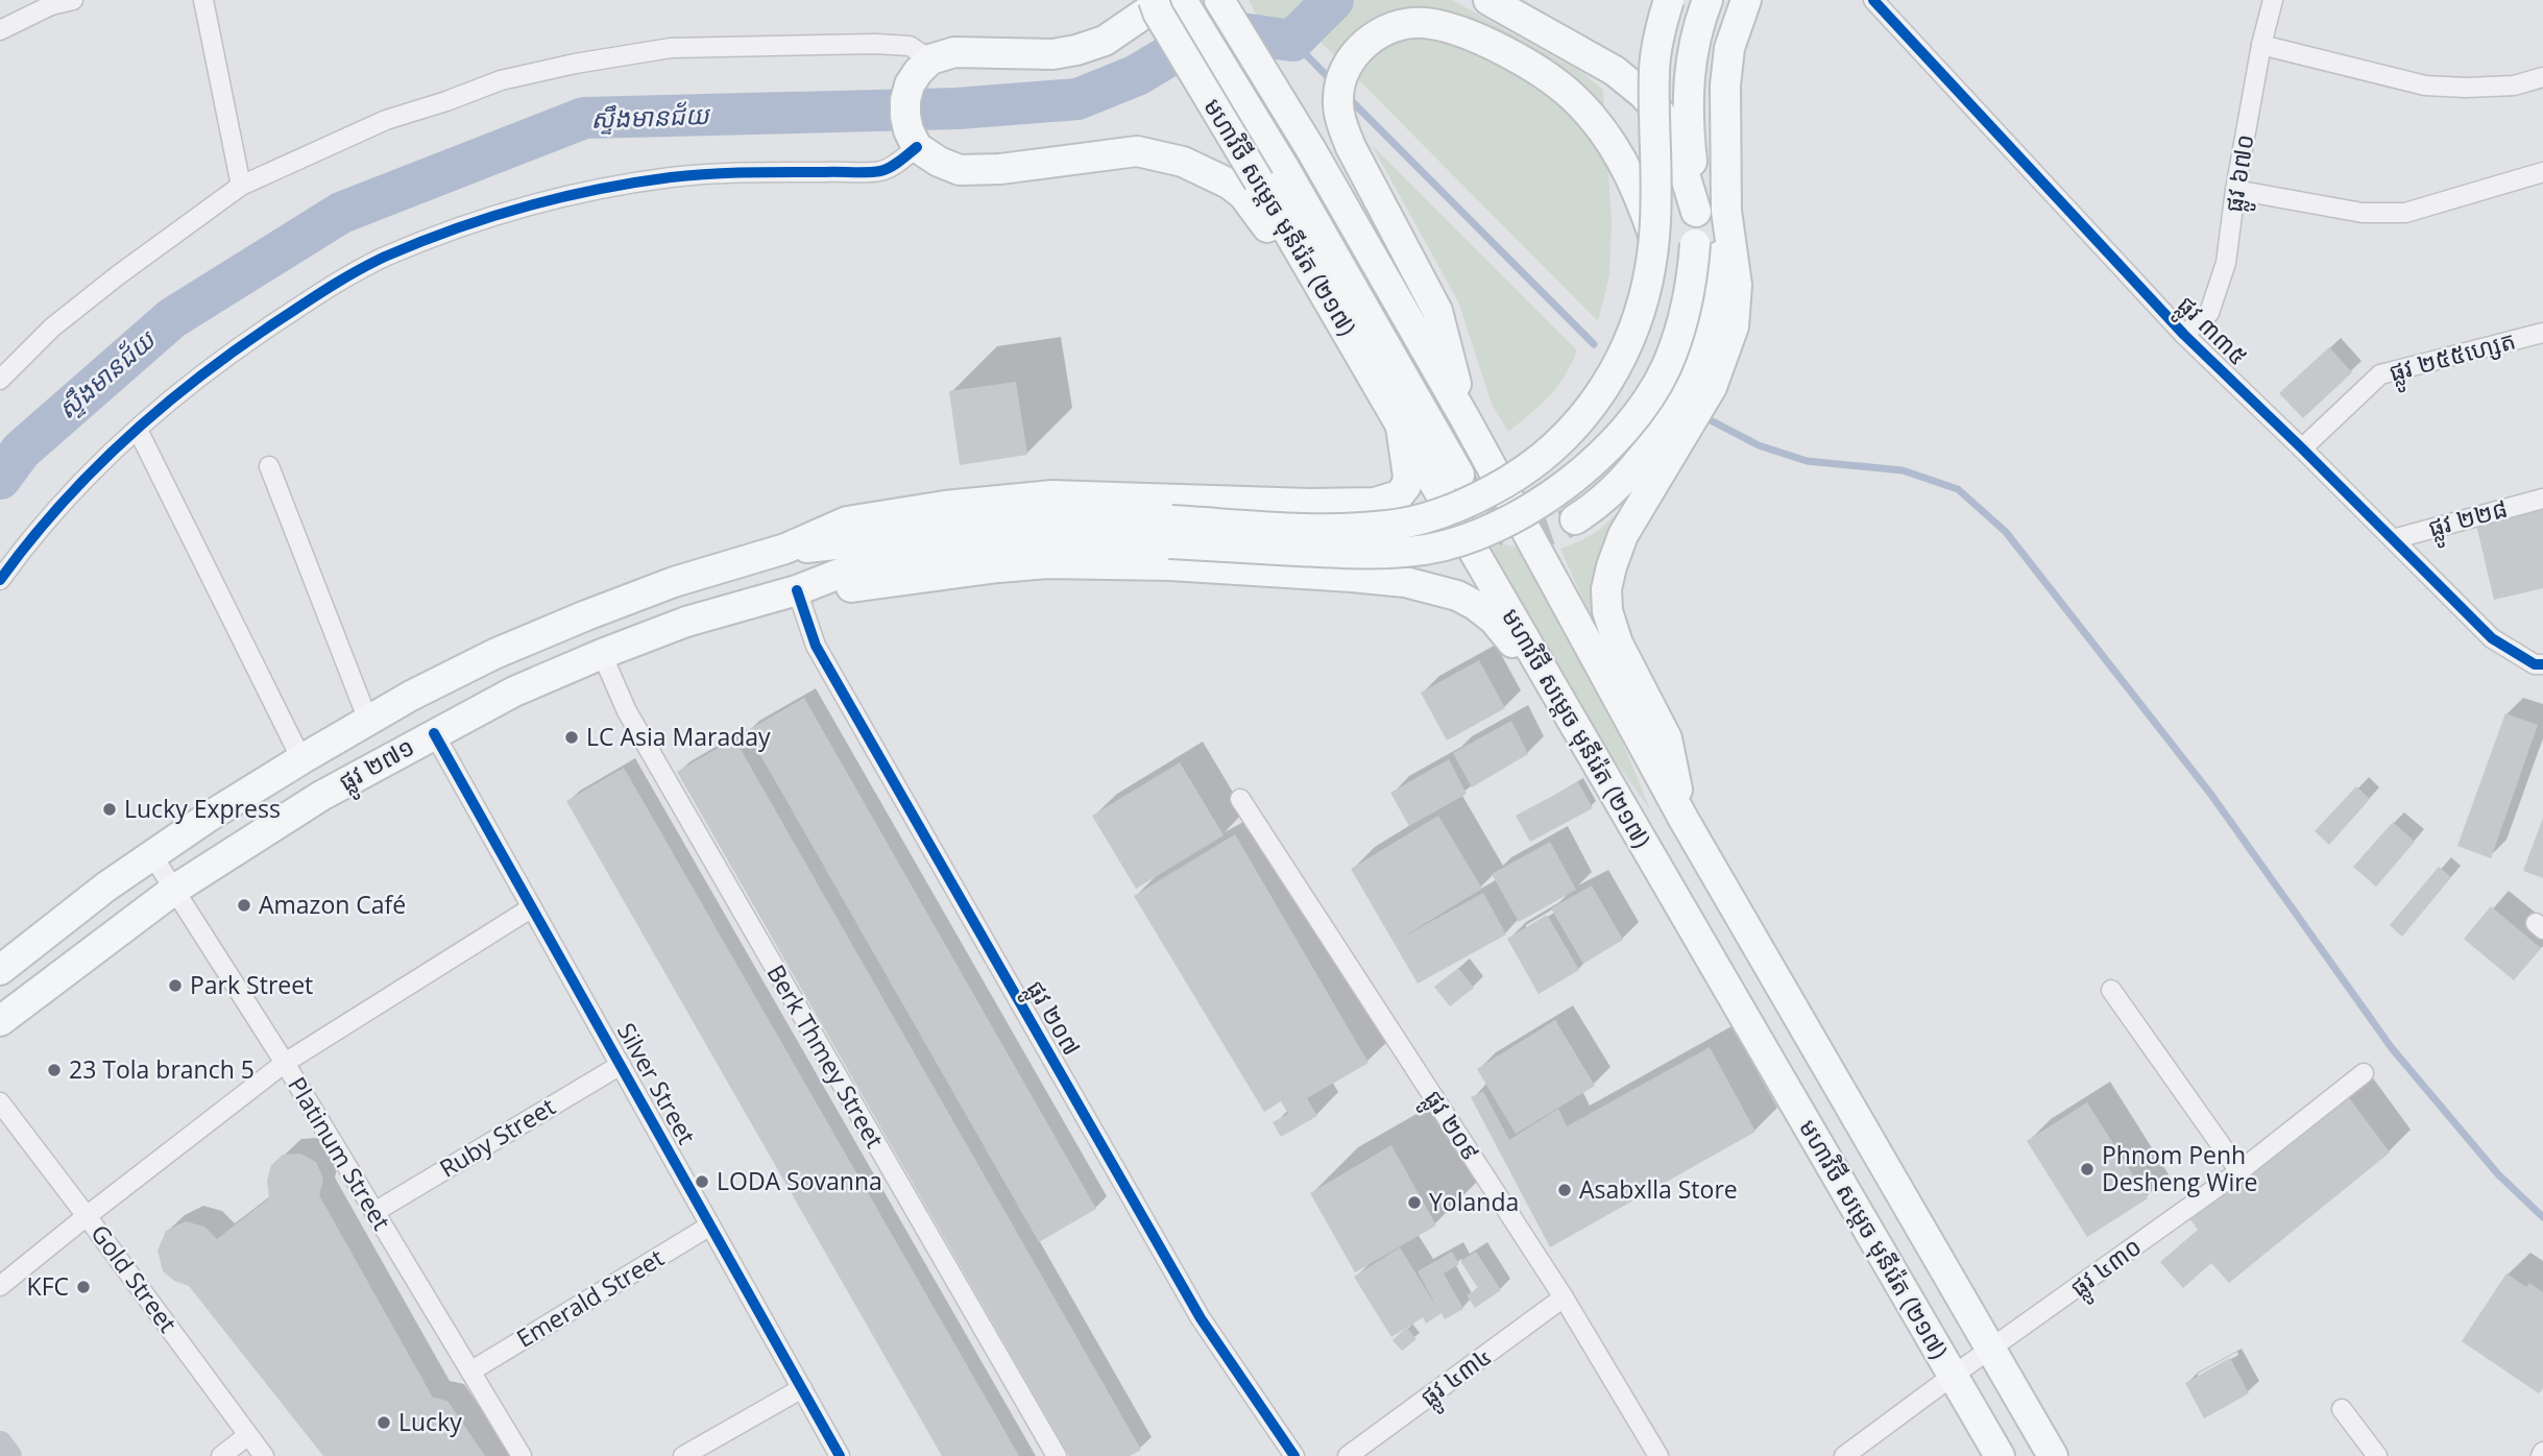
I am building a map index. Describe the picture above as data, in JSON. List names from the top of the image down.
{
  "streets": {
    "main road": ["មហាវិថី សម្តេច មុនីរ៉េត (២១៧)", "ផ្លូវ ២៧១"],
    "street": [
      "ផ្លូវ ៦៧០",
      "ផ្លូវ ៣៣៥",
      "ផ្លូវ ២៥៥ហ្សេត",
      "ផ្លូវ ២២៨",
      "ផ្លូវ ២០៧",
      "Berk Thmey Street",
      "Silver Street",
      "ផ្លូវ ២០៩",
      "Ruby Street",
      "Platinum Street",
      "ផ្លូវ ៤៣០",
      "Gold Street",
      "Emerald Street",
      "ផ្លូវ ៤៣៤"
    ]
  },
  "crossings": [
    ["ផ្លូវ ៦៧០", "ផ្លូវ ៣៣៥"],
    ["មហាវិថី សម្តេច មុនីរ៉េត (២១៧)", "ផ្លូវ ៤៣០"],
    ["ផ្លូវ ៣៣៥", "ផ្លូវ ២៥៥ហ្សេត"],
    ["ផ្លូវ ៣៣៥", "ផ្លូវ ២២៨"],
    ["ផ្លូវ ២៧១", "ផ្លូវ ២០៧"],
    ["ផ្លូវ ២៧១", "Berk Thmey Street"],
    ["ផ្លូវ ២៧១", "Silver Street"],
    ["ផ្លូវ ២៧១", "Platinum Street"],
    ["Silver Street", "Ruby Street"],
    ["Silver Street", "Emerald Street"],
    ["ផ្លូវ ២០៩", "ផ្លូវ ៤៣៤"],
    ["Ruby Street", "Platinum Street"],
    ["Platinum Street", "Emerald Street"]
  ],
  "water": ["ស្ទឹងមានជ័យ"],
  "places": [
    "LC Asia Maraday",
    "Lucky Express",
    "Amazon Café",
    "Park Street",
    "23 Tola branch 5",
    "Phnom Penh Desheng Wire",
    "LODA Sovanna",
    "Asabxlla Store",
    "Yolanda",
    "KFC",
    "Lucky"
  ]
}
